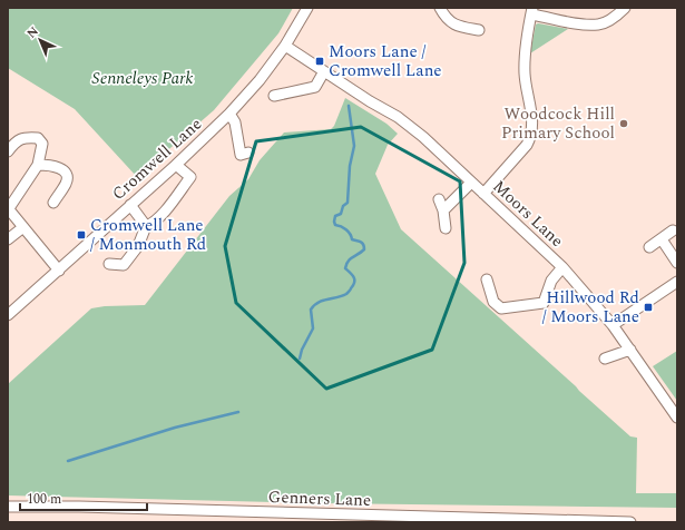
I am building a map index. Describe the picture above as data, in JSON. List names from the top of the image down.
{
  "streets": {
    "street": ["Cromwell Lane", "Moors Lane", "Genners Lane"]
  },
  "crossings": [
    ["Cromwell Lane", "Moors Lane"]
  ],
  "parks": ["Senneleys Park"],
  "places": {
    "transit": ["Moors Lane / Cromwell Lane", "Cromwell Lane / Monmouth Rd", "Hillwood Rd / Moors Lane"],
    "other": ["Woodcock Hill Primary School"]
  },
  "scale_bar": "100 m",
  "north": "top left"
}
